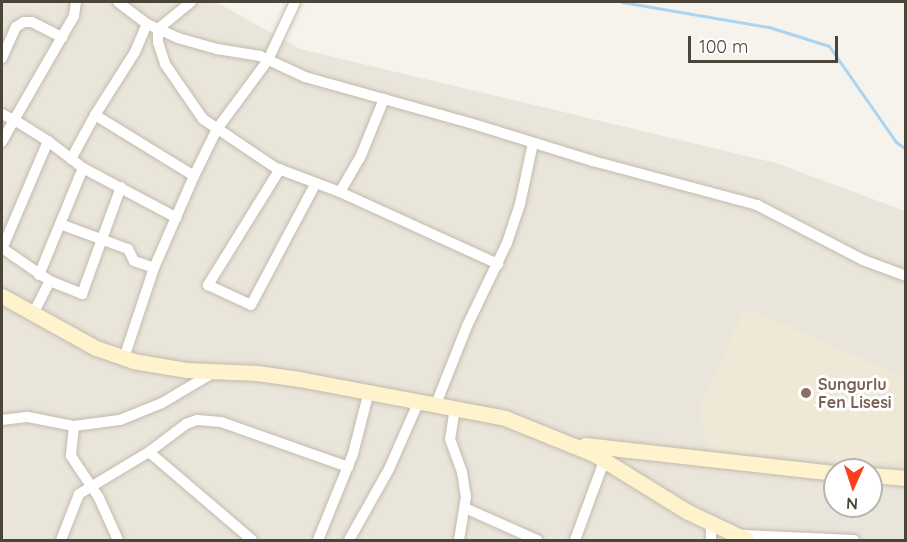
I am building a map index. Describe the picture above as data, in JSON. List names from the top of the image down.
{
  "places": ["Sungurlu Fen Lisesi"],
  "scale_bar": "100 m",
  "north": "bottom"
}
